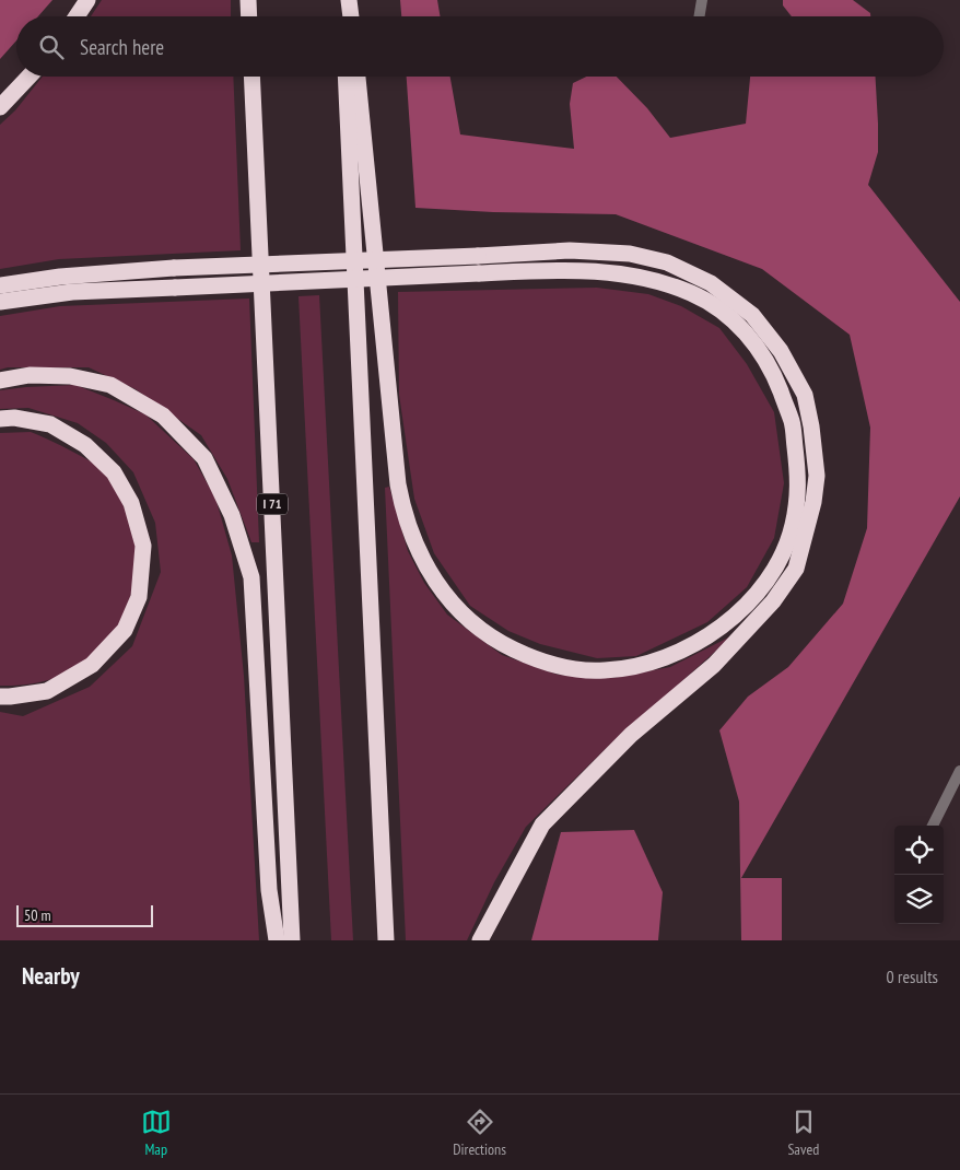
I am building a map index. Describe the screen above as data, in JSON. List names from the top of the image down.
{
  "streets": {
    "highway": ["I 71"]
  },
  "scale_bar": "50 m",
  "page": {
    "search": "Search here",
    "scale": "50 m",
    "heading": ["Nearby", "0 results"],
    "nav": ["Map", "Directions", "Saved"]
  }
}
